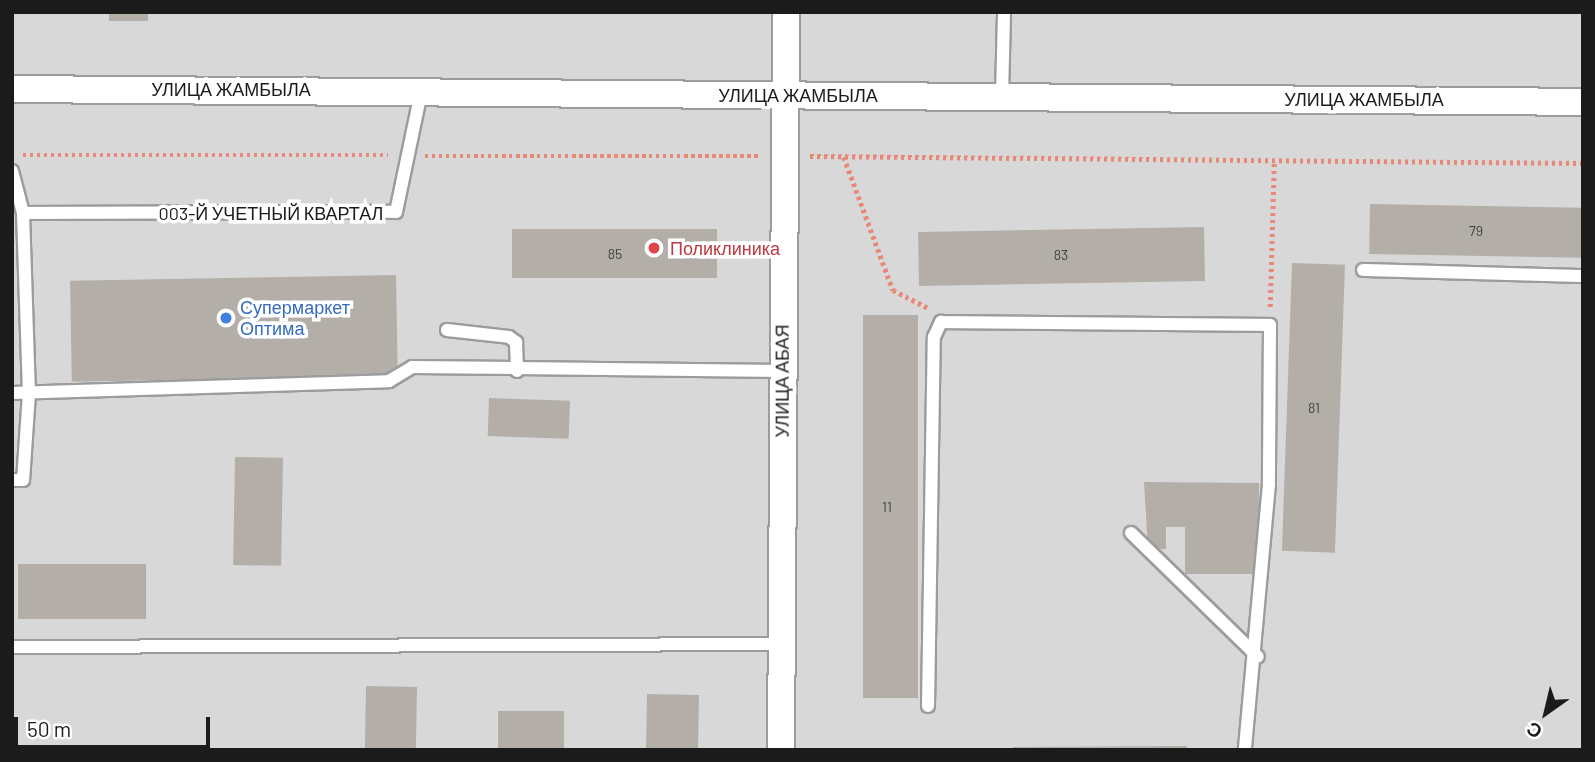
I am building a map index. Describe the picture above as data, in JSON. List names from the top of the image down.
{
  "streets": {
    "street": ["УЛИЦА ЖАМБЫЛА", "УЛИЦА АБАЯ"],
    "lane": ["003-Й УЧЕТНЫЙ КВАРТАЛ"]
  },
  "crossings": [
    ["УЛИЦА ЖАМБЫЛА", "003-Й УЧЕТНЫЙ КВАРТАЛ"],
    ["УЛИЦА ЖАМБЫЛА", "УЛИЦА АБАЯ"]
  ],
  "places": ["Поликлиника", "Супермаркет Оптима"],
  "house_numbers": [
    "79",
    "85",
    "83",
    "81",
    "11"
  ],
  "scale_bar": "50 m",
  "north": "bottom left"
}
